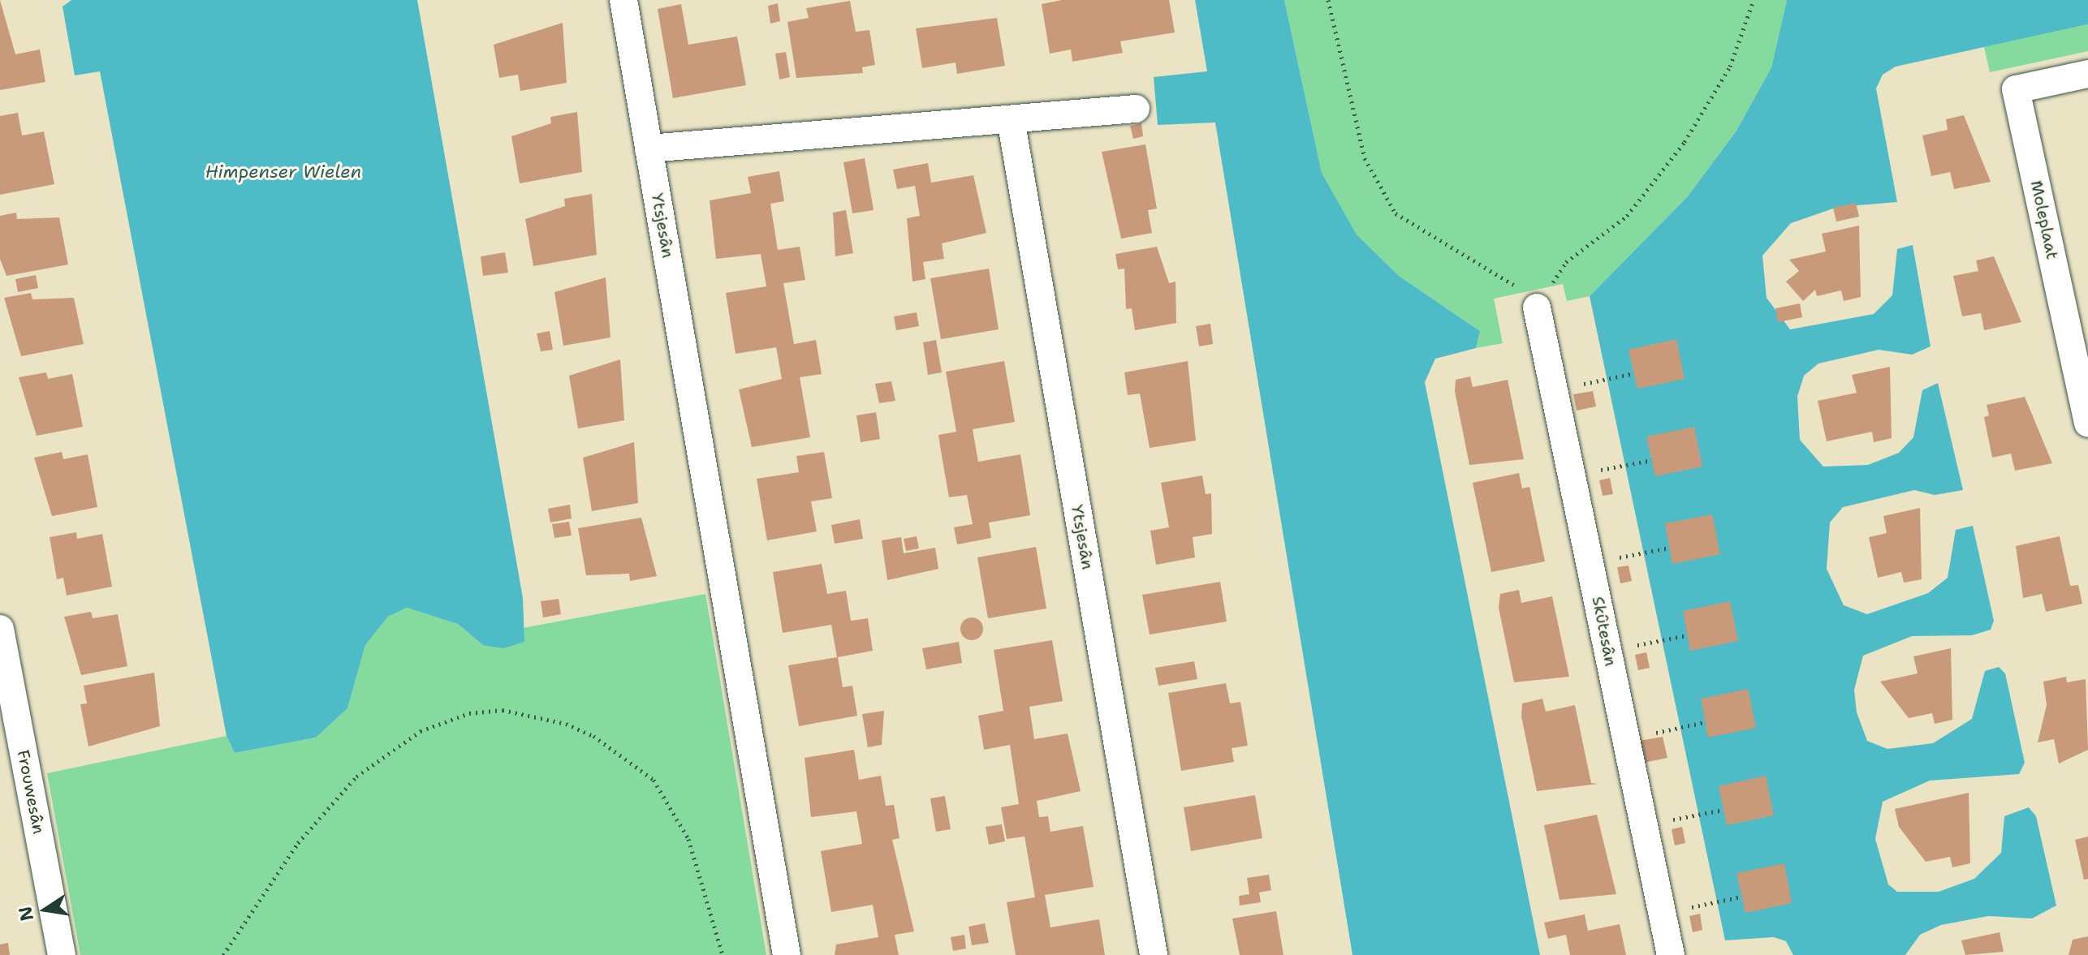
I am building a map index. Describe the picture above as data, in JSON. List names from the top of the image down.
{
  "streets": {
    "street": [
      "Moleplaat",
      "Ytsjesân",
      "Skûtesân",
      "Frouwesân"
    ]
  },
  "water": ["Himpenser Wielen"],
  "north": "left"
}
